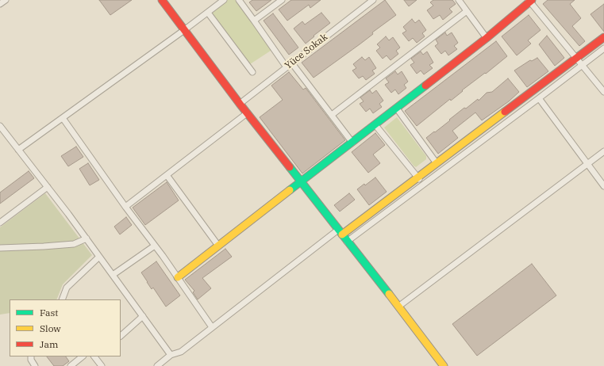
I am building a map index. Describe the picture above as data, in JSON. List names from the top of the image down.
{
  "streets": {
    "street": ["Yüce Sokak"]
  },
  "legend": ["Fast", "Slow", "Jam"]
}
